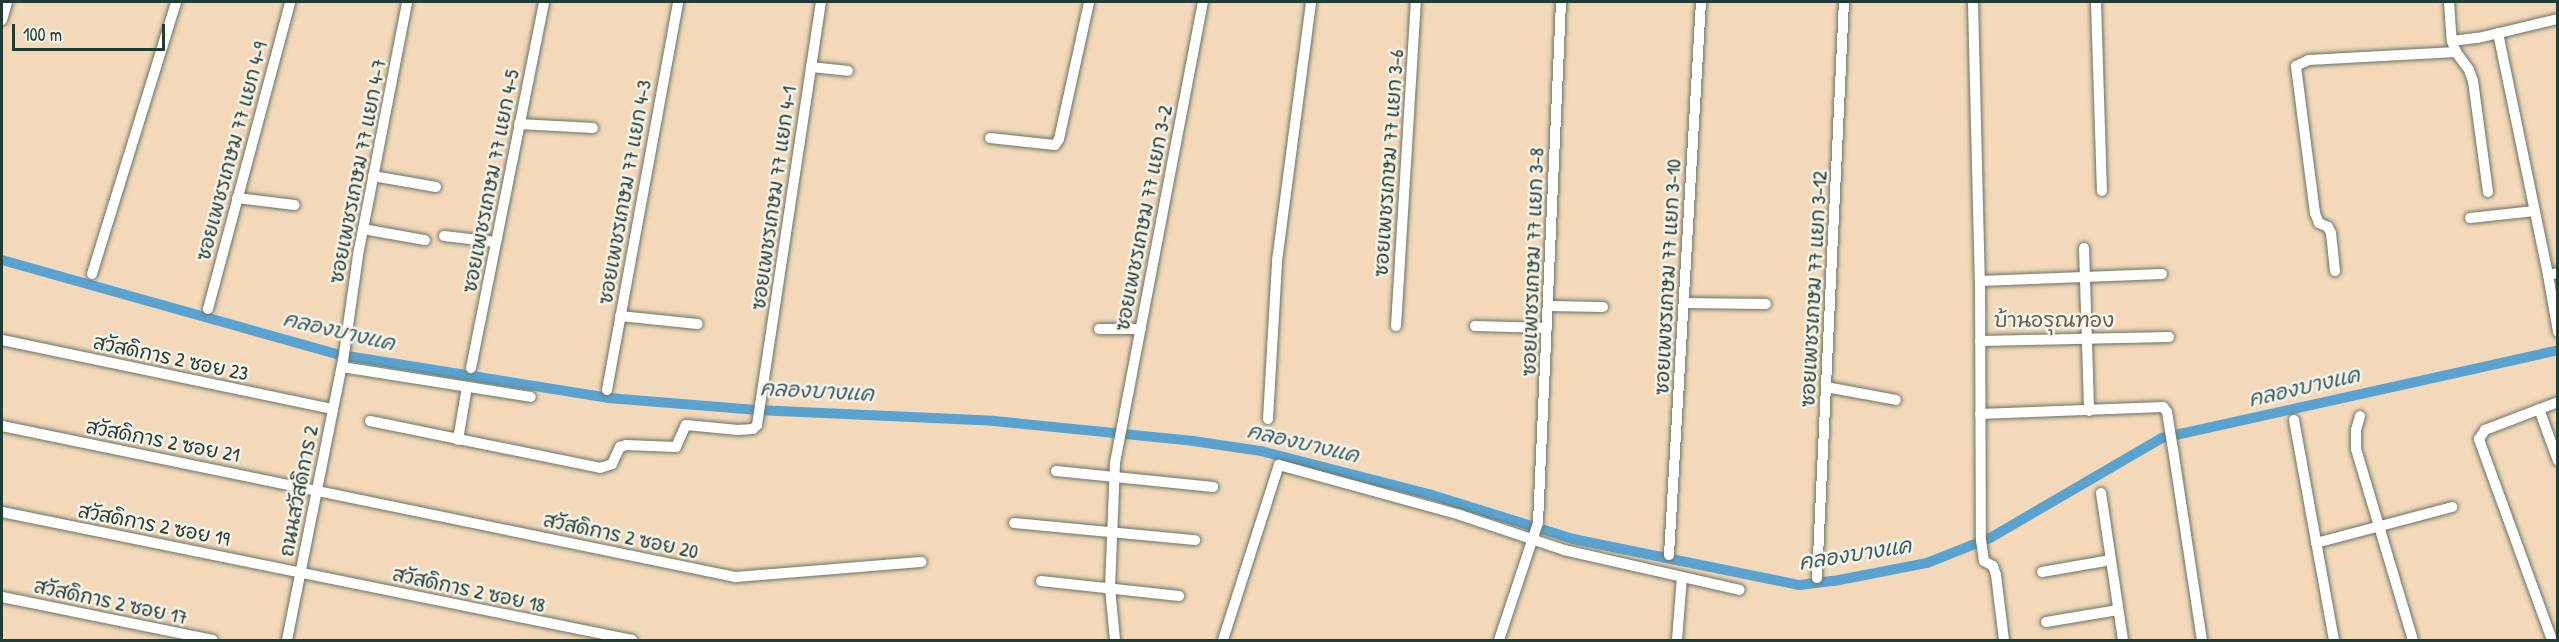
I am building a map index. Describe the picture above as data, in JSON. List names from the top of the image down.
{
  "streets": {
    "street": [
      "ซอยเพชรเกษม 77 แยก 4-9",
      "ซอยเพชรเกษม 77 แยก 3-6",
      "ซอยเพชรเกษม 77 แยก 4-7",
      "ซอยเพชรเกษม 77 แยก 4-5",
      "ซอยเพชรเกษม 77 แยก 4-3",
      "ซอยเพชรเกษม 77 แยก 4-1",
      "ซอยเพชรเกษม 77 แยก 3-2",
      "ซอยเพชรเกษม 77 แยก 3-8",
      "ซอยเพชรเกษม 77 แยก 3-10",
      "ซอยเพชรเกษม 77 แยก 3-12",
      "สวัสดิการ 2 ซอย 23",
      "สวัสดิการ 2 ซอย 21",
      "ถนนสวัสดิการ 2",
      "สวัสดิการ 2 ซอย 19",
      "สวัสดิการ 2 ซอย 20",
      "สวัสดิการ 2 ซอย 18",
      "สวัสดิการ 2 ซอย 17"
    ]
  },
  "crossings": [
    ["ซอยเพชรเกษม 77 แยก 4-7", "ถนนสวัสดิการ 2"],
    ["สวัสดิการ 2 ซอย 23", "ถนนสวัสดิการ 2"],
    ["สวัสดิการ 2 ซอย 21", "ถนนสวัสดิการ 2"],
    ["สวัสดิการ 2 ซอย 21", "สวัสดิการ 2 ซอย 20"],
    ["ถนนสวัสดิการ 2", "สวัสดิการ 2 ซอย 19"],
    ["ถนนสวัสดิการ 2", "สวัสดิการ 2 ซอย 20"],
    ["ถนนสวัสดิการ 2", "สวัสดิการ 2 ซอย 18"],
    ["สวัสดิการ 2 ซอย 19", "สวัสดิการ 2 ซอย 18"]
  ],
  "districts": ["บ้านอรุณทอง"],
  "water": ["คลองบางแค"],
  "scale_bar": "100 m"
}
